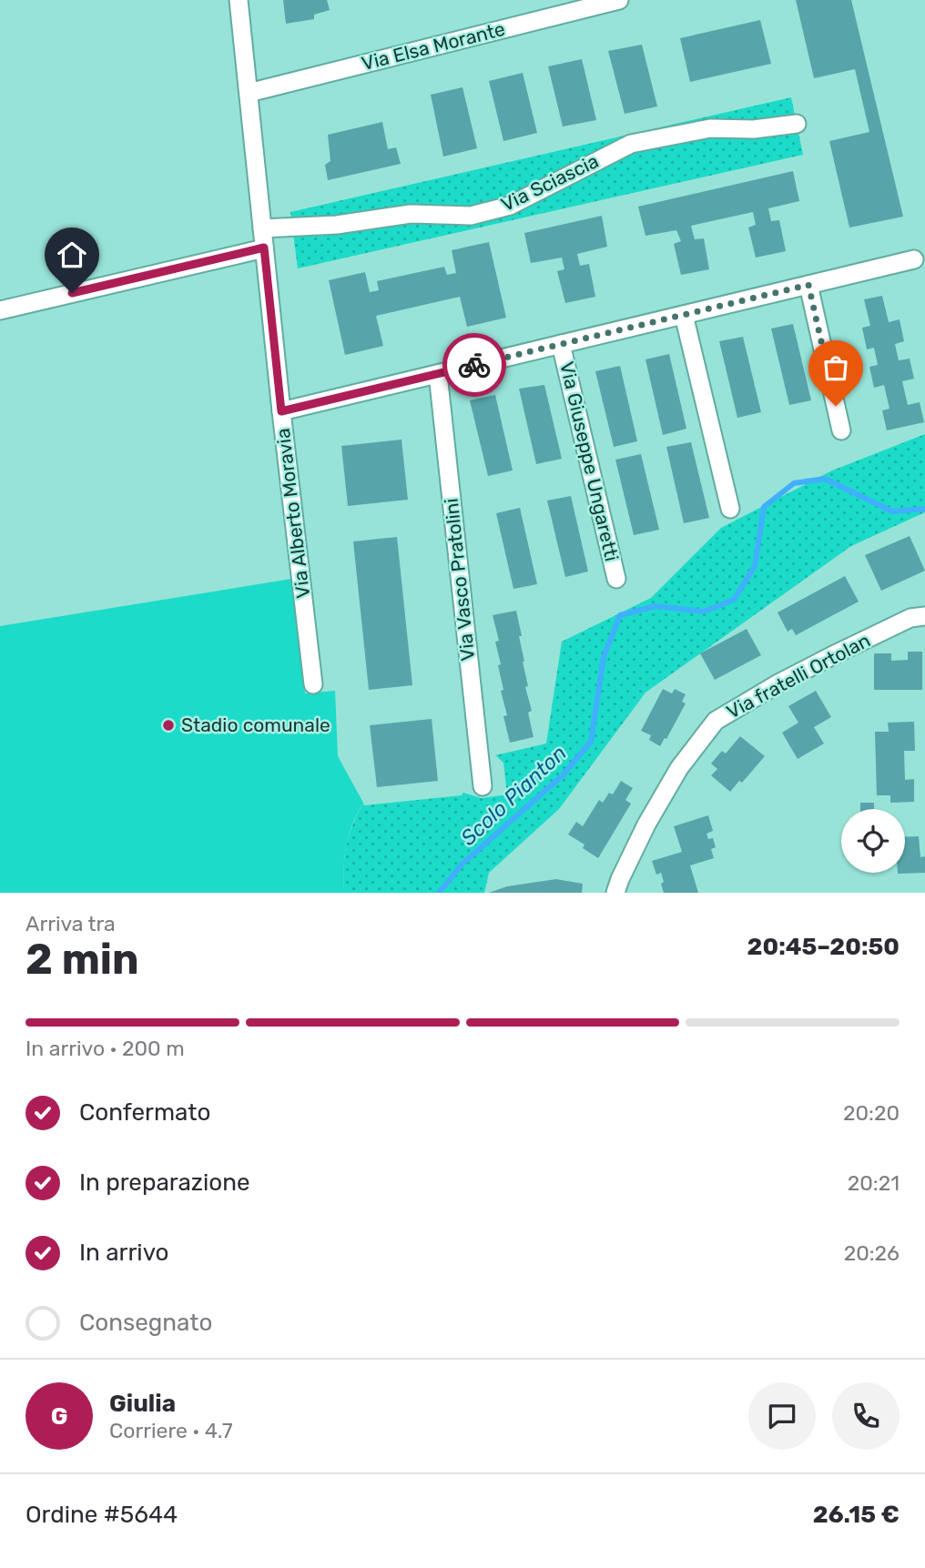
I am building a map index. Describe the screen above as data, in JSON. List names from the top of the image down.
{
  "streets": {
    "street": [
      "Via Elsa Morante",
      "Via Sciascia",
      "Via Giuseppe Ungaretti",
      "Via Alberto Moravia",
      "Via Vasco Pratolini",
      "Via fratelli Ortolan"
    ]
  },
  "crossings": [
    ["Via Elsa Morante", "Via Alberto Moravia"],
    ["Via Sciascia", "Via Alberto Moravia"]
  ],
  "water": ["Scolo Pianton"],
  "places": ["Stadio comunale"],
  "page": {
    "heading": ["2 min", "Arriva tra", "20:45–20:50"],
    "panel": [
      "Giulia",
      "Corriere · 4.7",
      "Ordine #5644",
      "26.15 €"
    ],
    "bar": "In arrivo · 200 m",
    "list": [
      ["Confermato", "20:20"],
      ["In preparazione", "20:21"],
      ["In arrivo", "20:26"],
      "Consegnato"
    ],
    "round": "G"
  }
}
